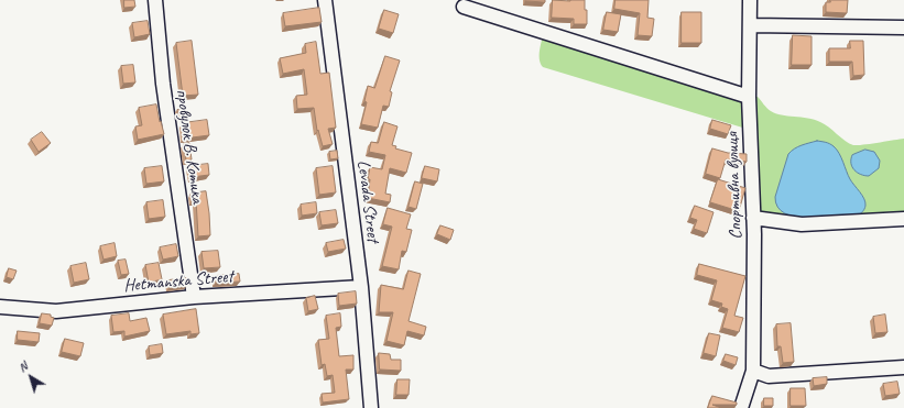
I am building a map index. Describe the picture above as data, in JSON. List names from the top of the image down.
{
  "streets": {
    "street": [
      "провулок В. Котика",
      "Спортивна вулиця",
      "Levada Street",
      "Hetmanska Street"
    ]
  },
  "crossings": [
    ["провулок В. Котика", "Hetmanska Street"],
    ["Levada Street", "Hetmanska Street"]
  ],
  "north": "top left"
}
